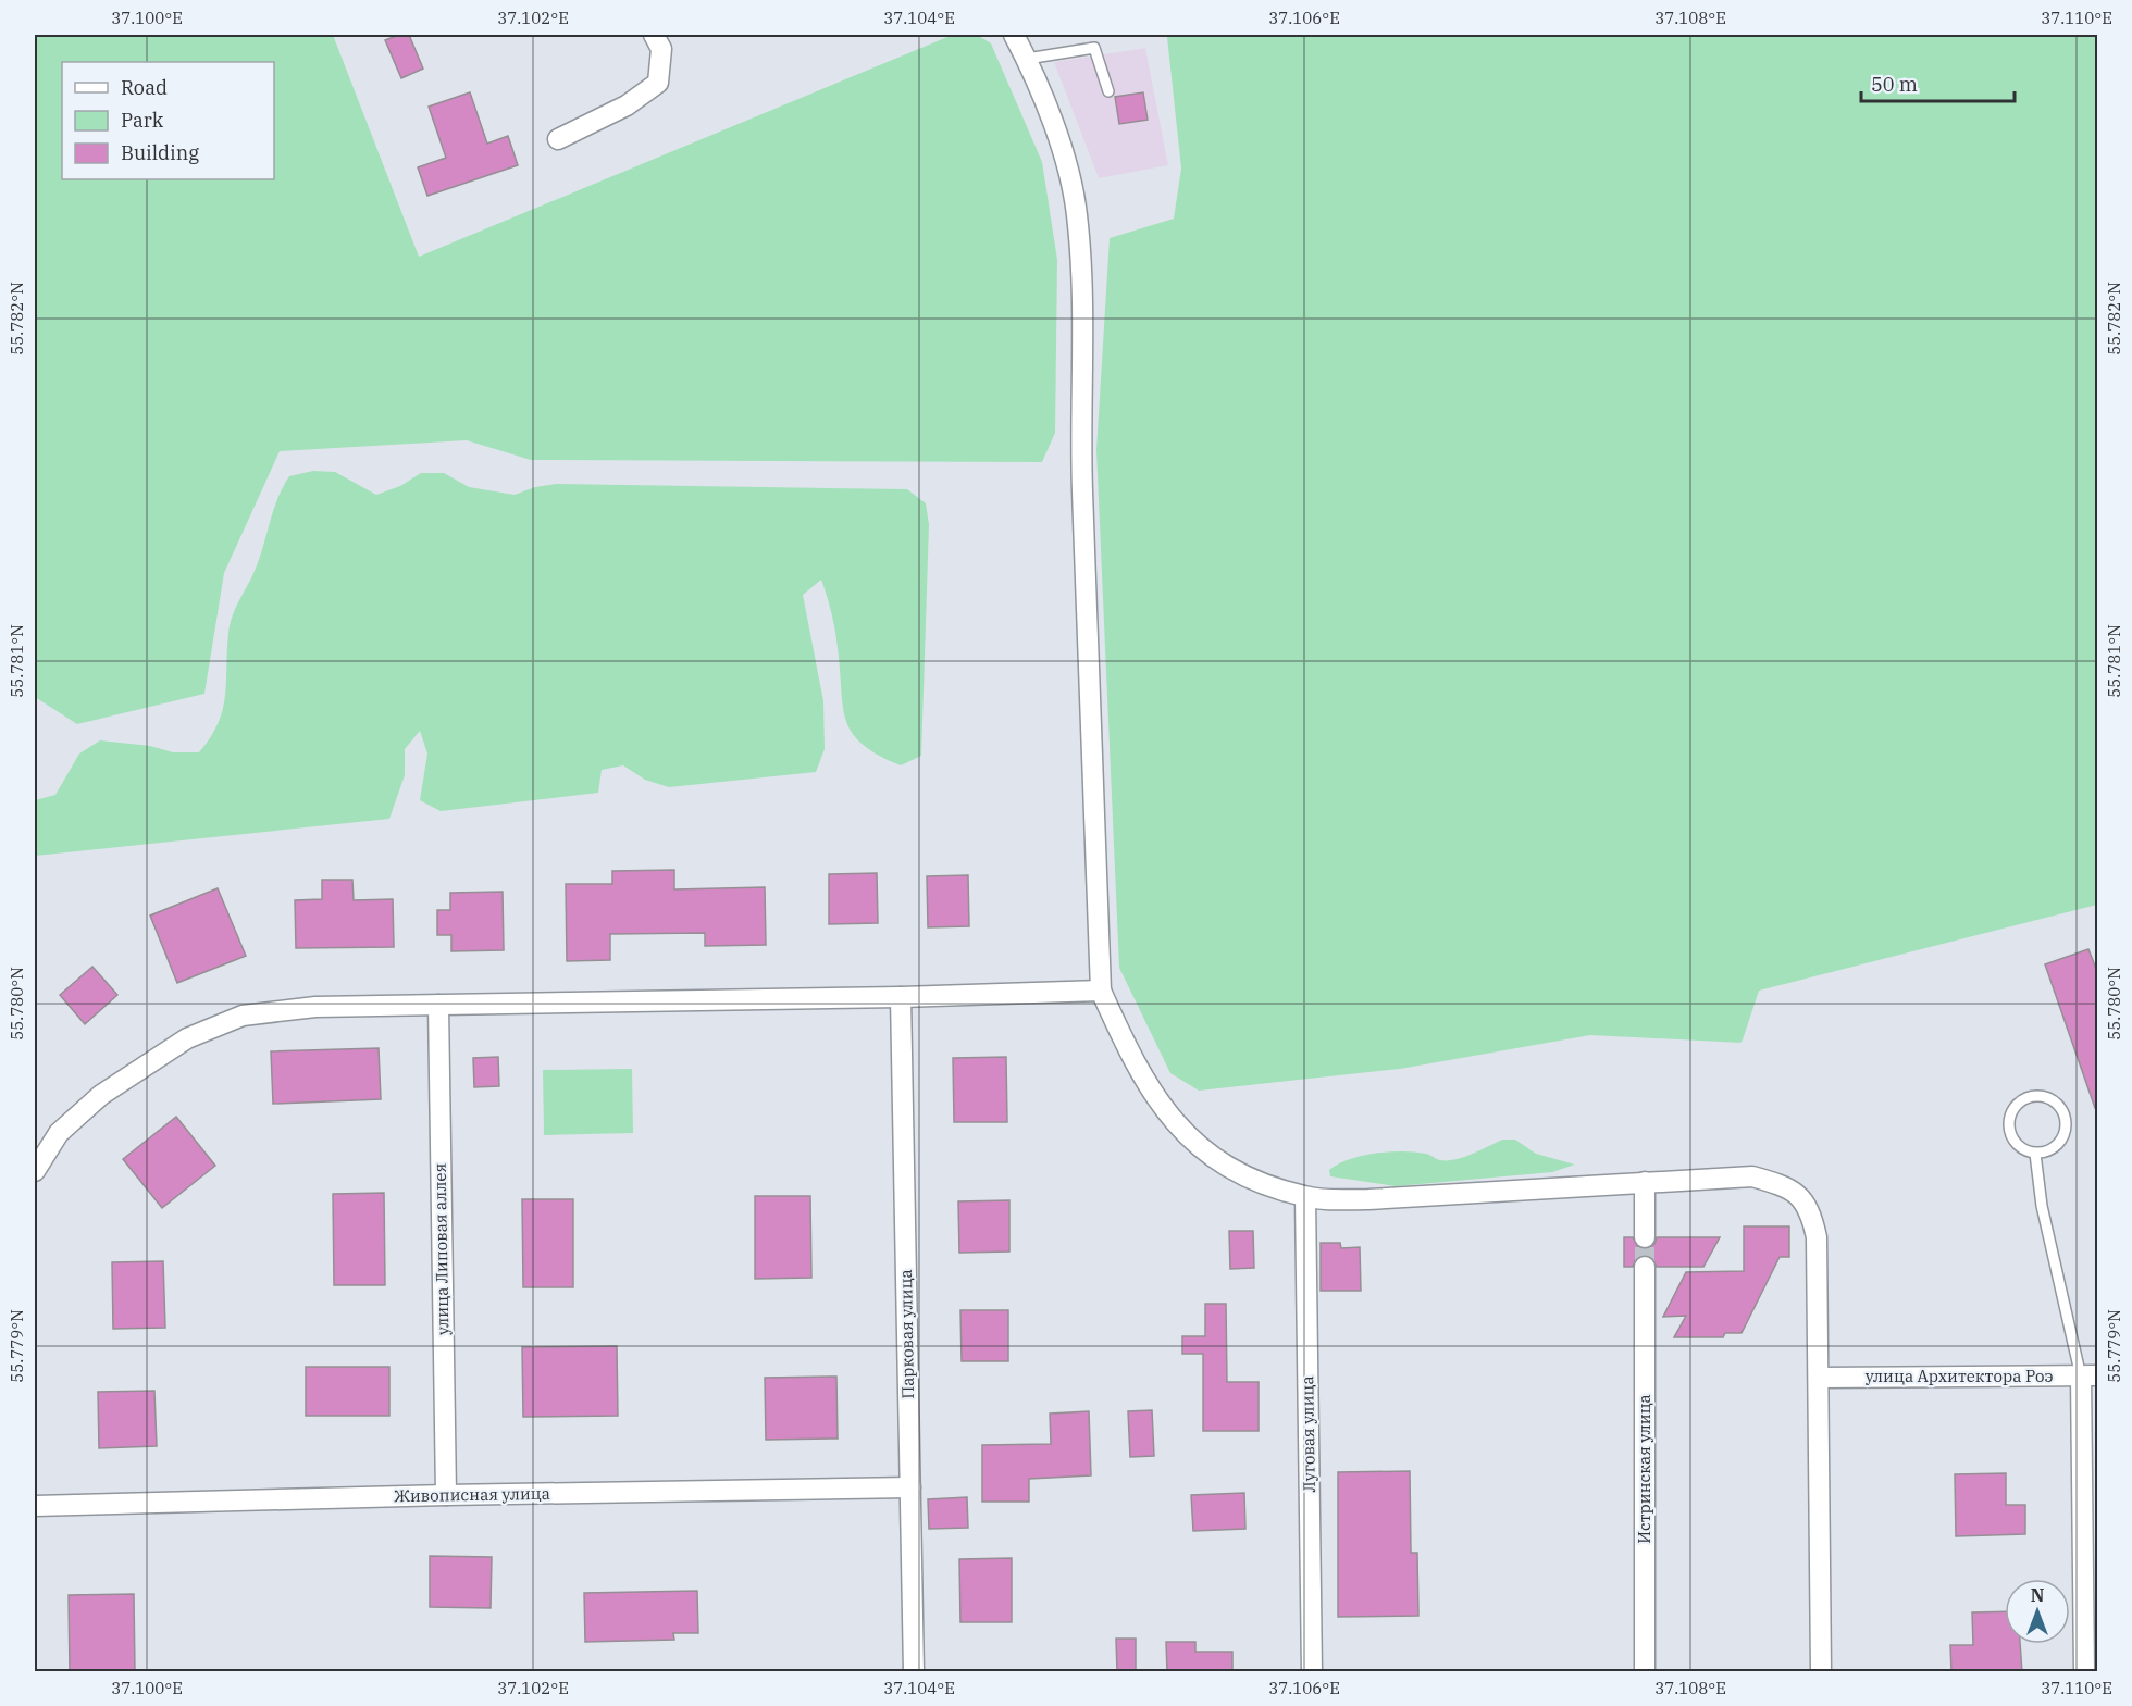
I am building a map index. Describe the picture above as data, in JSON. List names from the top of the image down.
{
  "streets": {
    "street": [
      "улица Липовая аллея",
      "Парковая улица",
      "улица Архитектора Роэ",
      "Луговая улица",
      "Истринская улица",
      "Живописная улица"
    ]
  },
  "crossings": [
    ["улица Липовая аллея", "Живописная улица"],
    ["Парковая улица", "Живописная улица"]
  ],
  "legend": ["Road", "Park", "Building"],
  "scale_bar": "50 m",
  "north": "top",
  "coordinates": [
    "37.100°E",
    "37.102°E",
    "37.104°E",
    "37.106°E",
    "37.108°E",
    "37.110°E",
    "55.782°N",
    "55.781°N",
    "55.780°N",
    "55.779°N"
  ]
}
